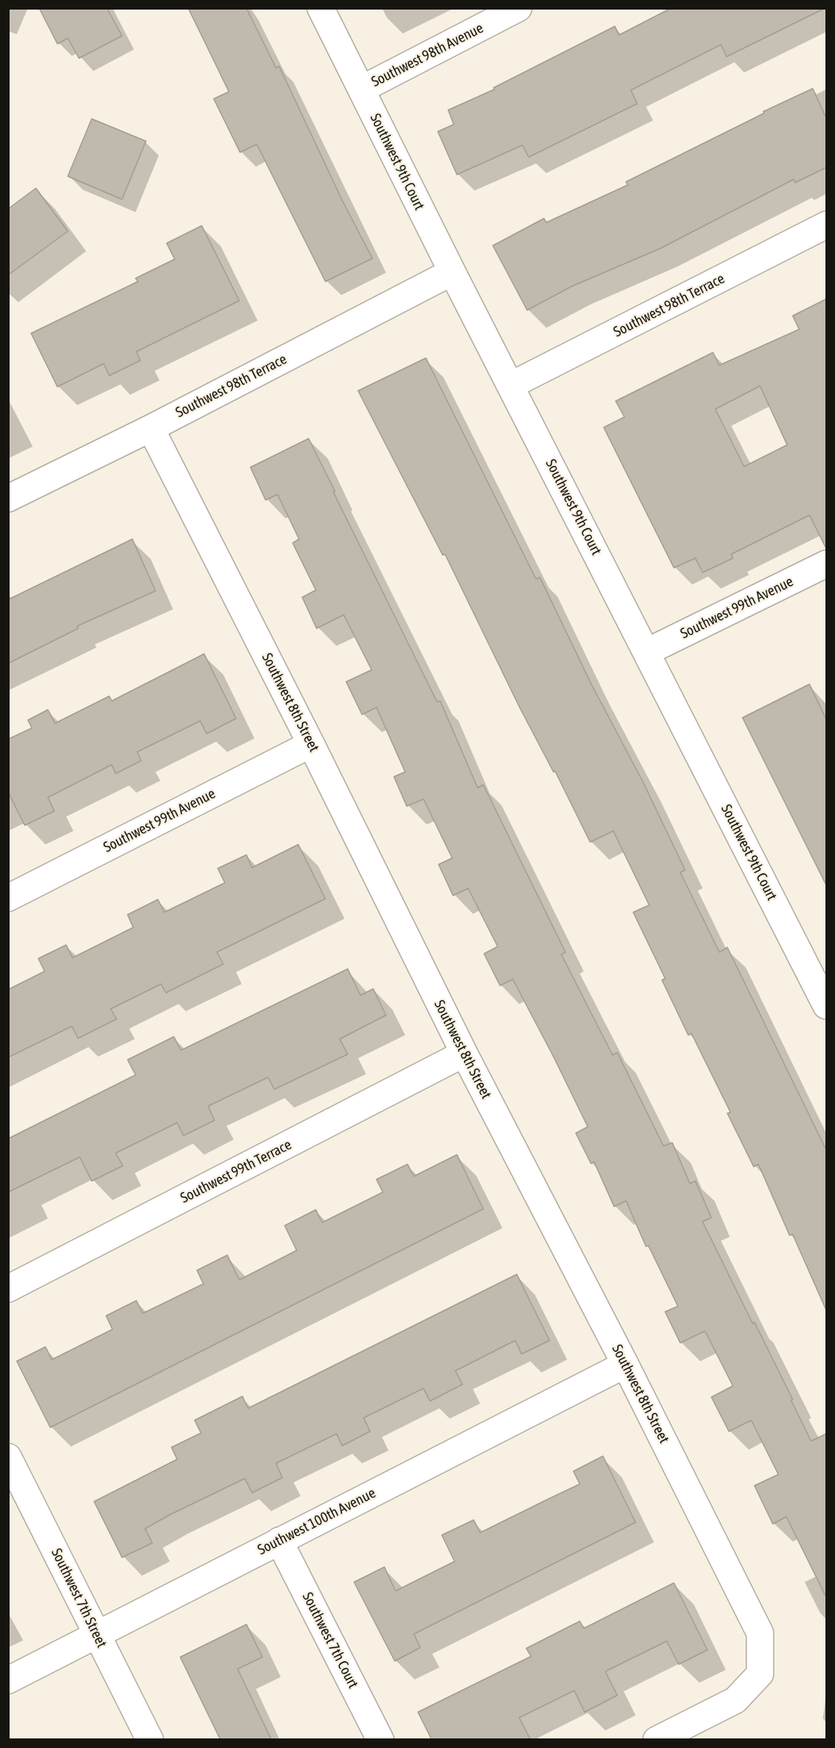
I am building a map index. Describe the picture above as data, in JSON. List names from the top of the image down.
{
  "streets": {
    "street": [
      "Southwest 98th Avenue",
      "Southwest 9th Court",
      "Southwest 98th Terrace",
      "Southwest 99th Avenue",
      "Southwest 8th Street",
      "Southwest 99th Terrace",
      "Southwest 100th Avenue",
      "Southwest 7th Street",
      "Southwest 7th Court"
    ]
  },
  "crossings": [
    ["Southwest 98th Avenue", "Southwest 9th Court"],
    ["Southwest 9th Court", "Southwest 98th Terrace"],
    ["Southwest 9th Court", "Southwest 99th Avenue"],
    ["Southwest 98th Terrace", "Southwest 8th Street"],
    ["Southwest 99th Avenue", "Southwest 8th Street"],
    ["Southwest 8th Street", "Southwest 99th Terrace"],
    ["Southwest 8th Street", "Southwest 100th Avenue"],
    ["Southwest 100th Avenue", "Southwest 7th Street"],
    ["Southwest 100th Avenue", "Southwest 7th Court"]
  ]
}
